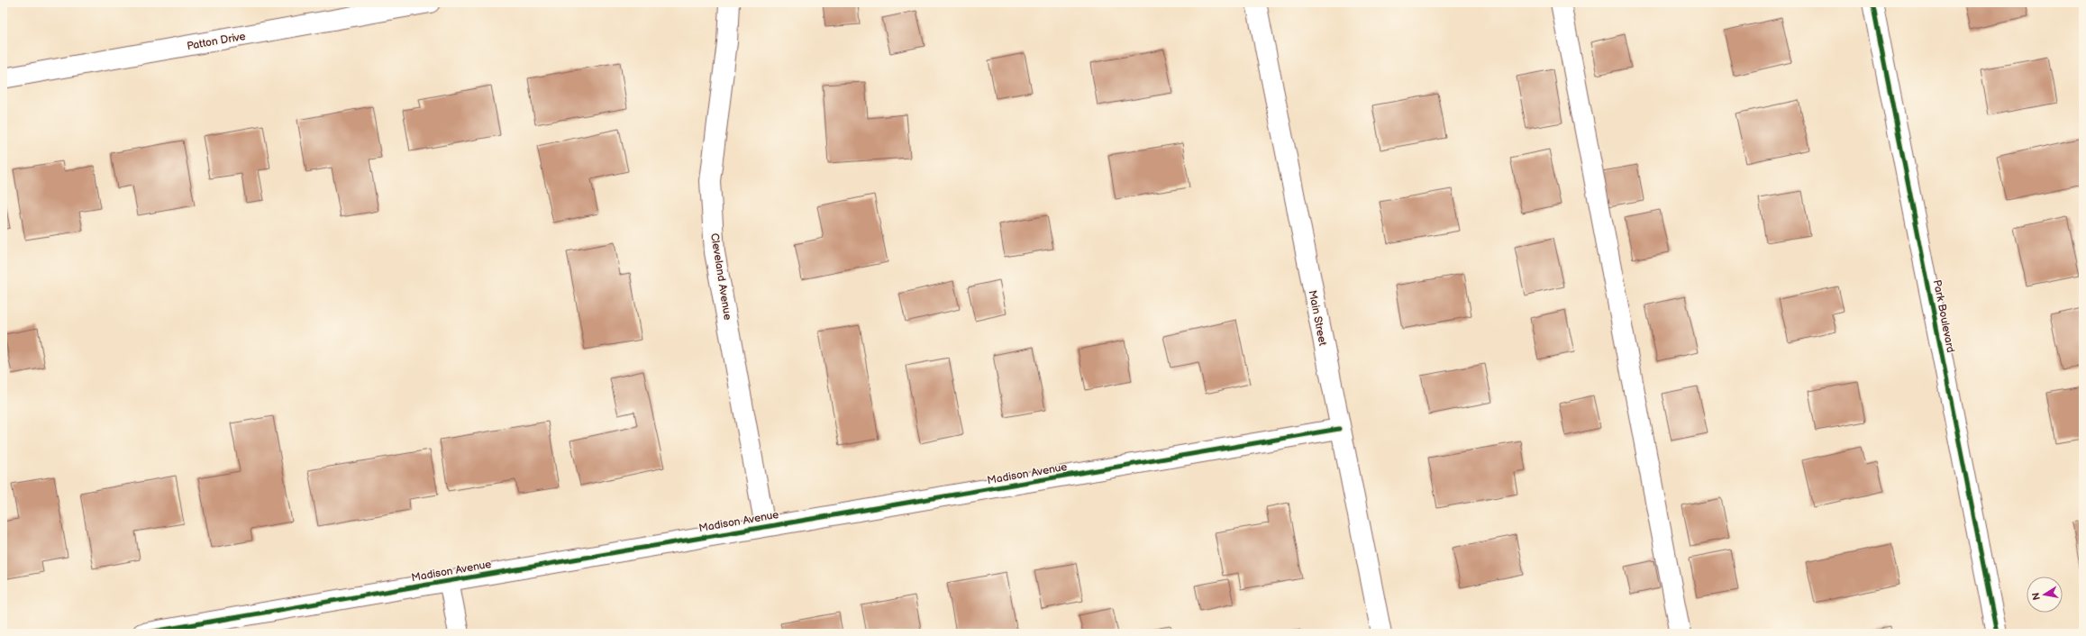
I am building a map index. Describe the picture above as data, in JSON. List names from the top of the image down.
{
  "streets": {
    "street": [
      "Patton Drive",
      "Cleveland Avenue",
      "Park Boulevard",
      "Main Street",
      "Madison Avenue"
    ]
  },
  "crossings": [
    ["Cleveland Avenue", "Madison Avenue"],
    ["Main Street", "Madison Avenue"]
  ],
  "north": "left"
}
